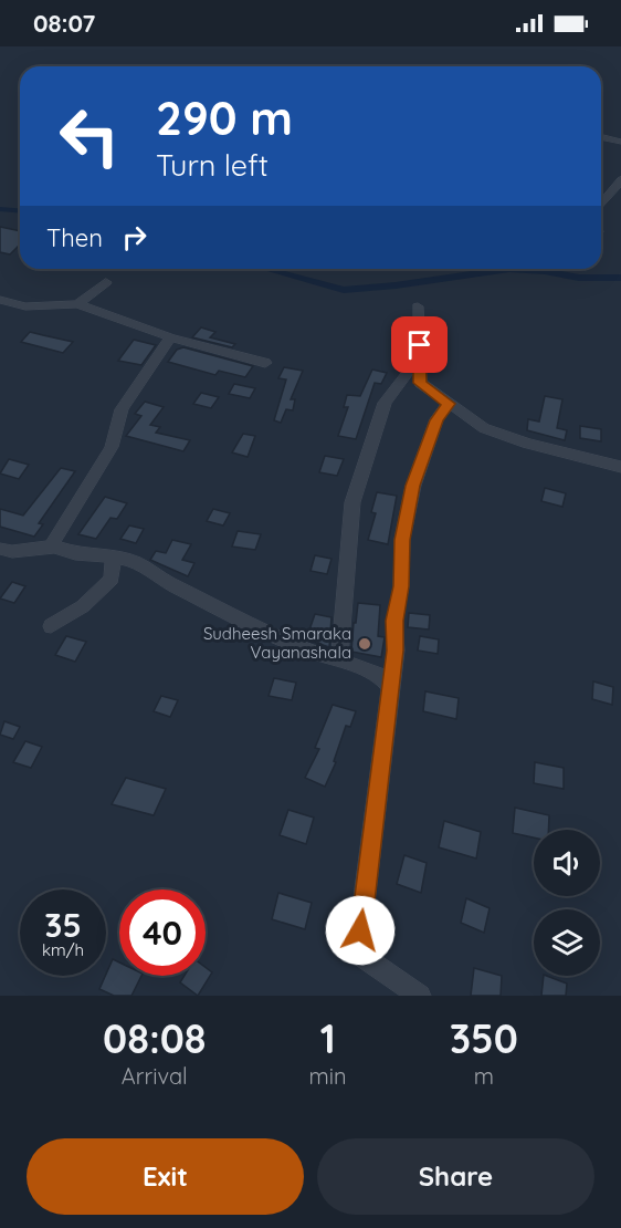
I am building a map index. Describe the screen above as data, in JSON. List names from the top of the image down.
{
  "places": ["Sudheesh Smaraka Vayanashala"],
  "page": {
    "status": "08:07",
    "turn": ["290 m", "Turn left"],
    "then": "Then",
    "speed": "35 km/h",
    "limit": "40",
    "eta": [
      "08:08",
      "Arrival",
      "1",
      "min",
      "350",
      "m"
    ],
    "buttons": ["Exit", "Share"]
  }
}
